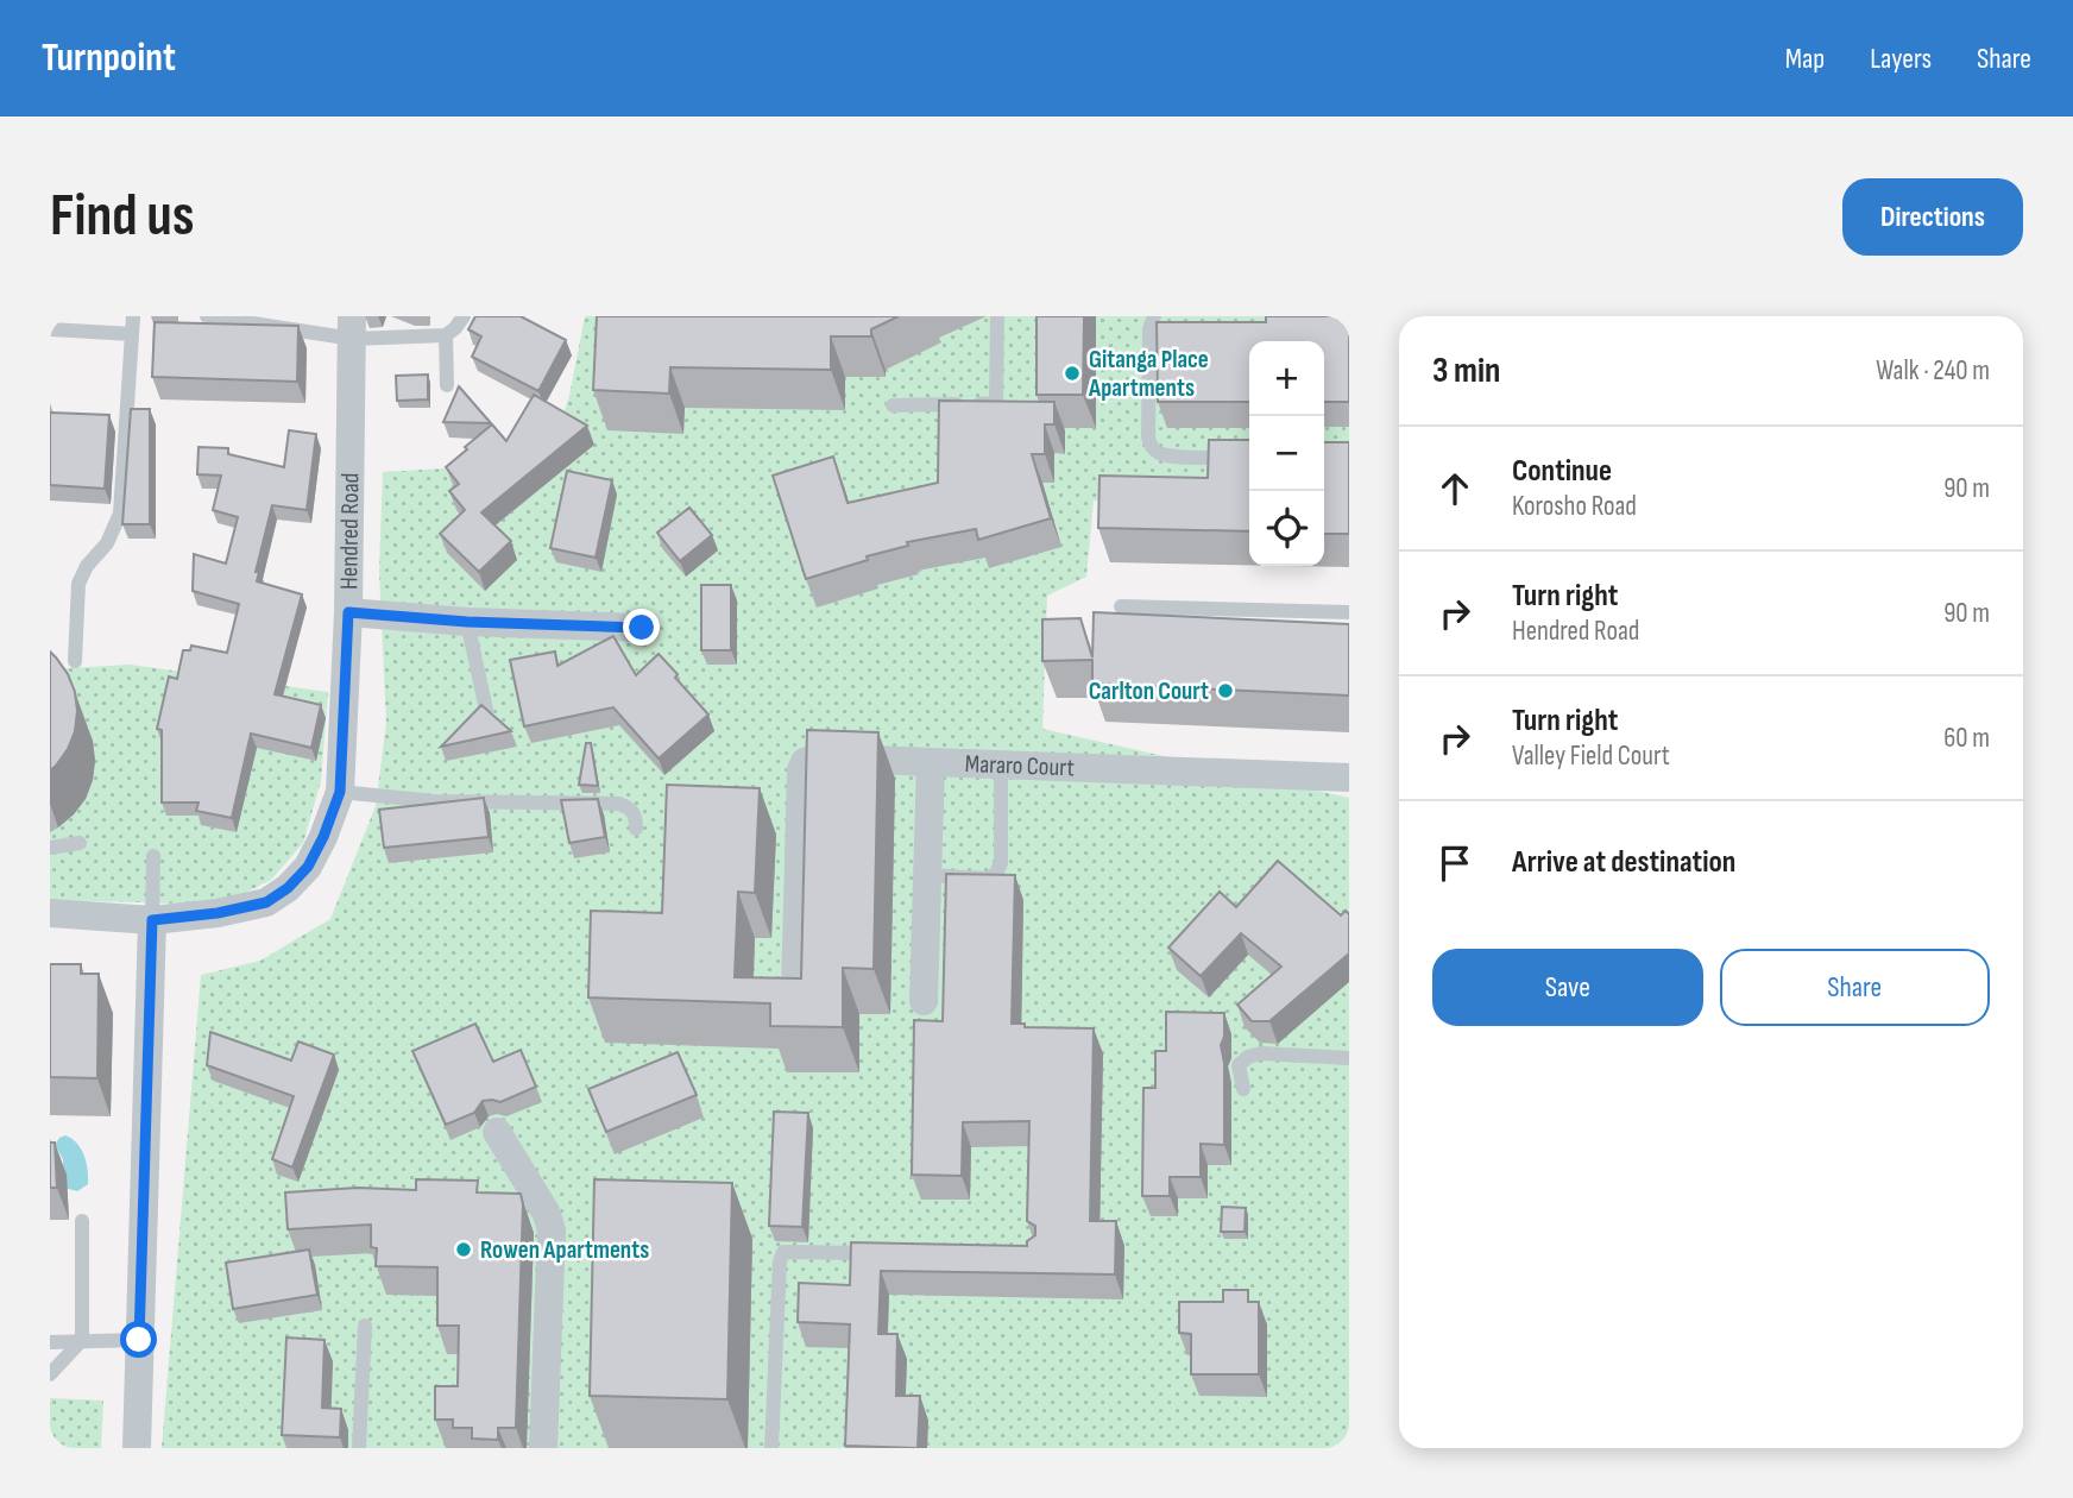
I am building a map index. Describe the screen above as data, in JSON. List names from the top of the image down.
{
  "streets": {
    "street": ["Hendred Road", "Mararo Court"]
  },
  "places": ["Gitanga Place Apartments", "Carlton Court", "Rowen Apartments"],
  "page": {
    "header": "Turnpoint",
    "nav": ["Map", "Layers", "Share"],
    "buttons": [
      "Directions",
      ["Save", "Share"]
    ],
    "title": "Find us",
    "heading": ["3 min", "Walk · 240 m"],
    "map_buttons": ["+", "−"],
    "list": [
      ["Continue", "Korosho Road", "90 m"],
      ["Turn right", "Hendred Road", "90 m"],
      ["Turn right", "Valley Field Court", "60 m"],
      "Arrive at destination"
    ]
  }
}
